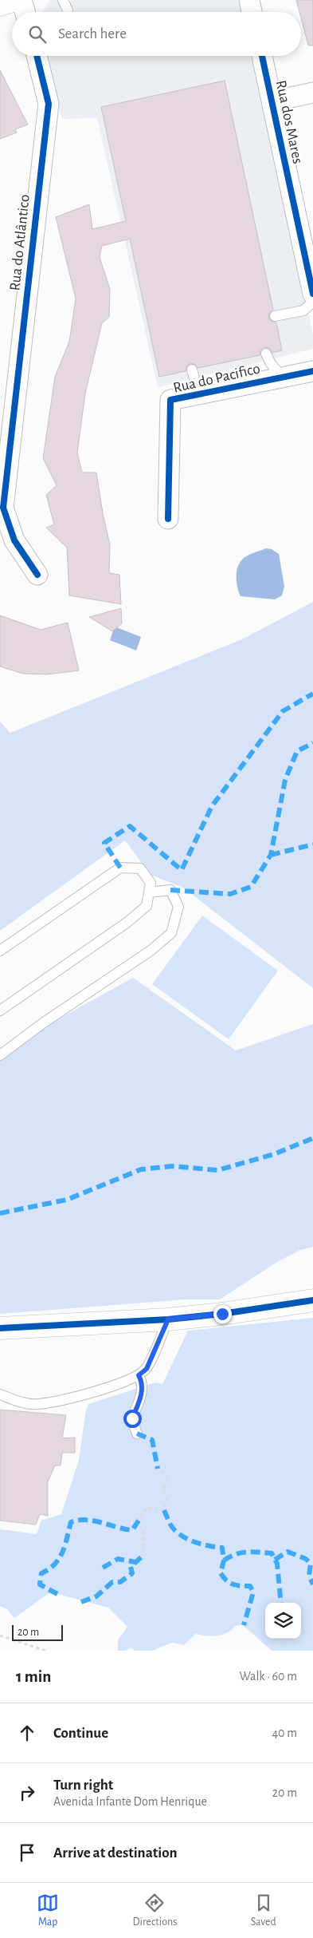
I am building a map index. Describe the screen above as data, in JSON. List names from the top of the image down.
{
  "streets": {
    "street": ["Rua dos Mares", "Rua do Atlântico", "Rua do Pacifico"]
  },
  "scale_bar": "20 m",
  "page": {
    "search": "Search here",
    "scale": "20 m",
    "heading": ["1 min", "Walk · 60 m"],
    "list": [
      ["Continue", "40 m"],
      ["Turn right", "Avenida Infante Dom Henrique", "20 m"],
      "Arrive at destination"
    ],
    "nav": ["Map", "Directions", "Saved"]
  }
}
